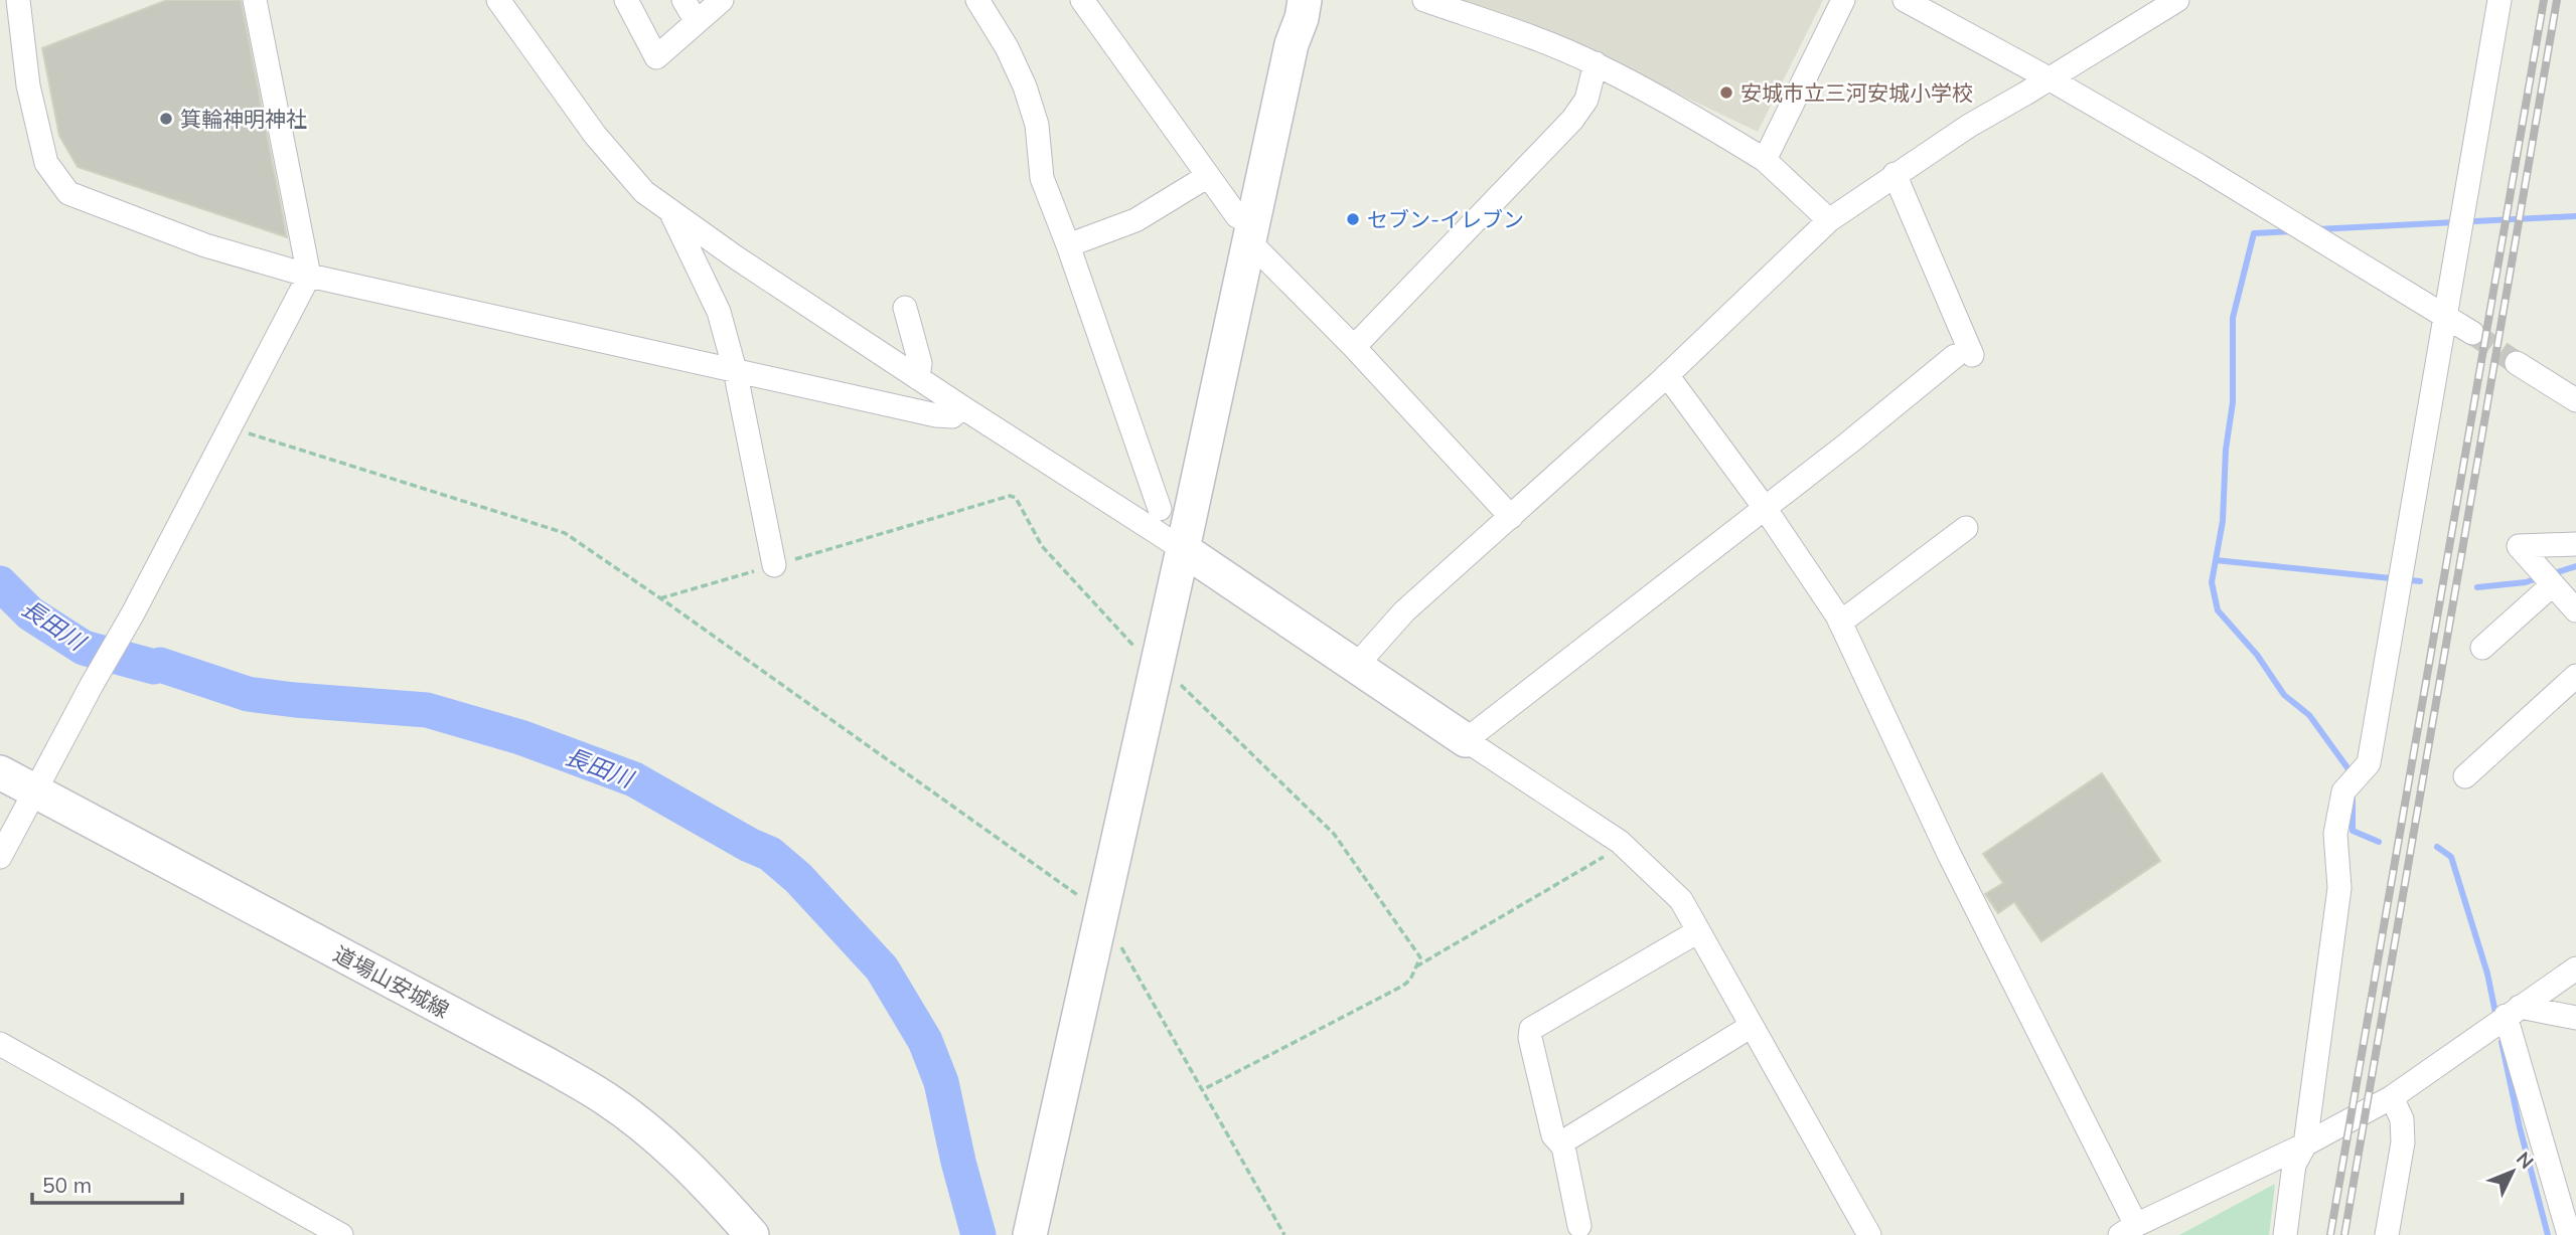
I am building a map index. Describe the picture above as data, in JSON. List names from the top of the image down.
{
  "streets": {
    "street": ["道場山安城線"]
  },
  "water": ["長田川"],
  "places": ["安城市立三河安城小学校", "箕輪神明神社", "セブン-イレブン"],
  "scale_bar": "50 m",
  "north": "top right"
}
